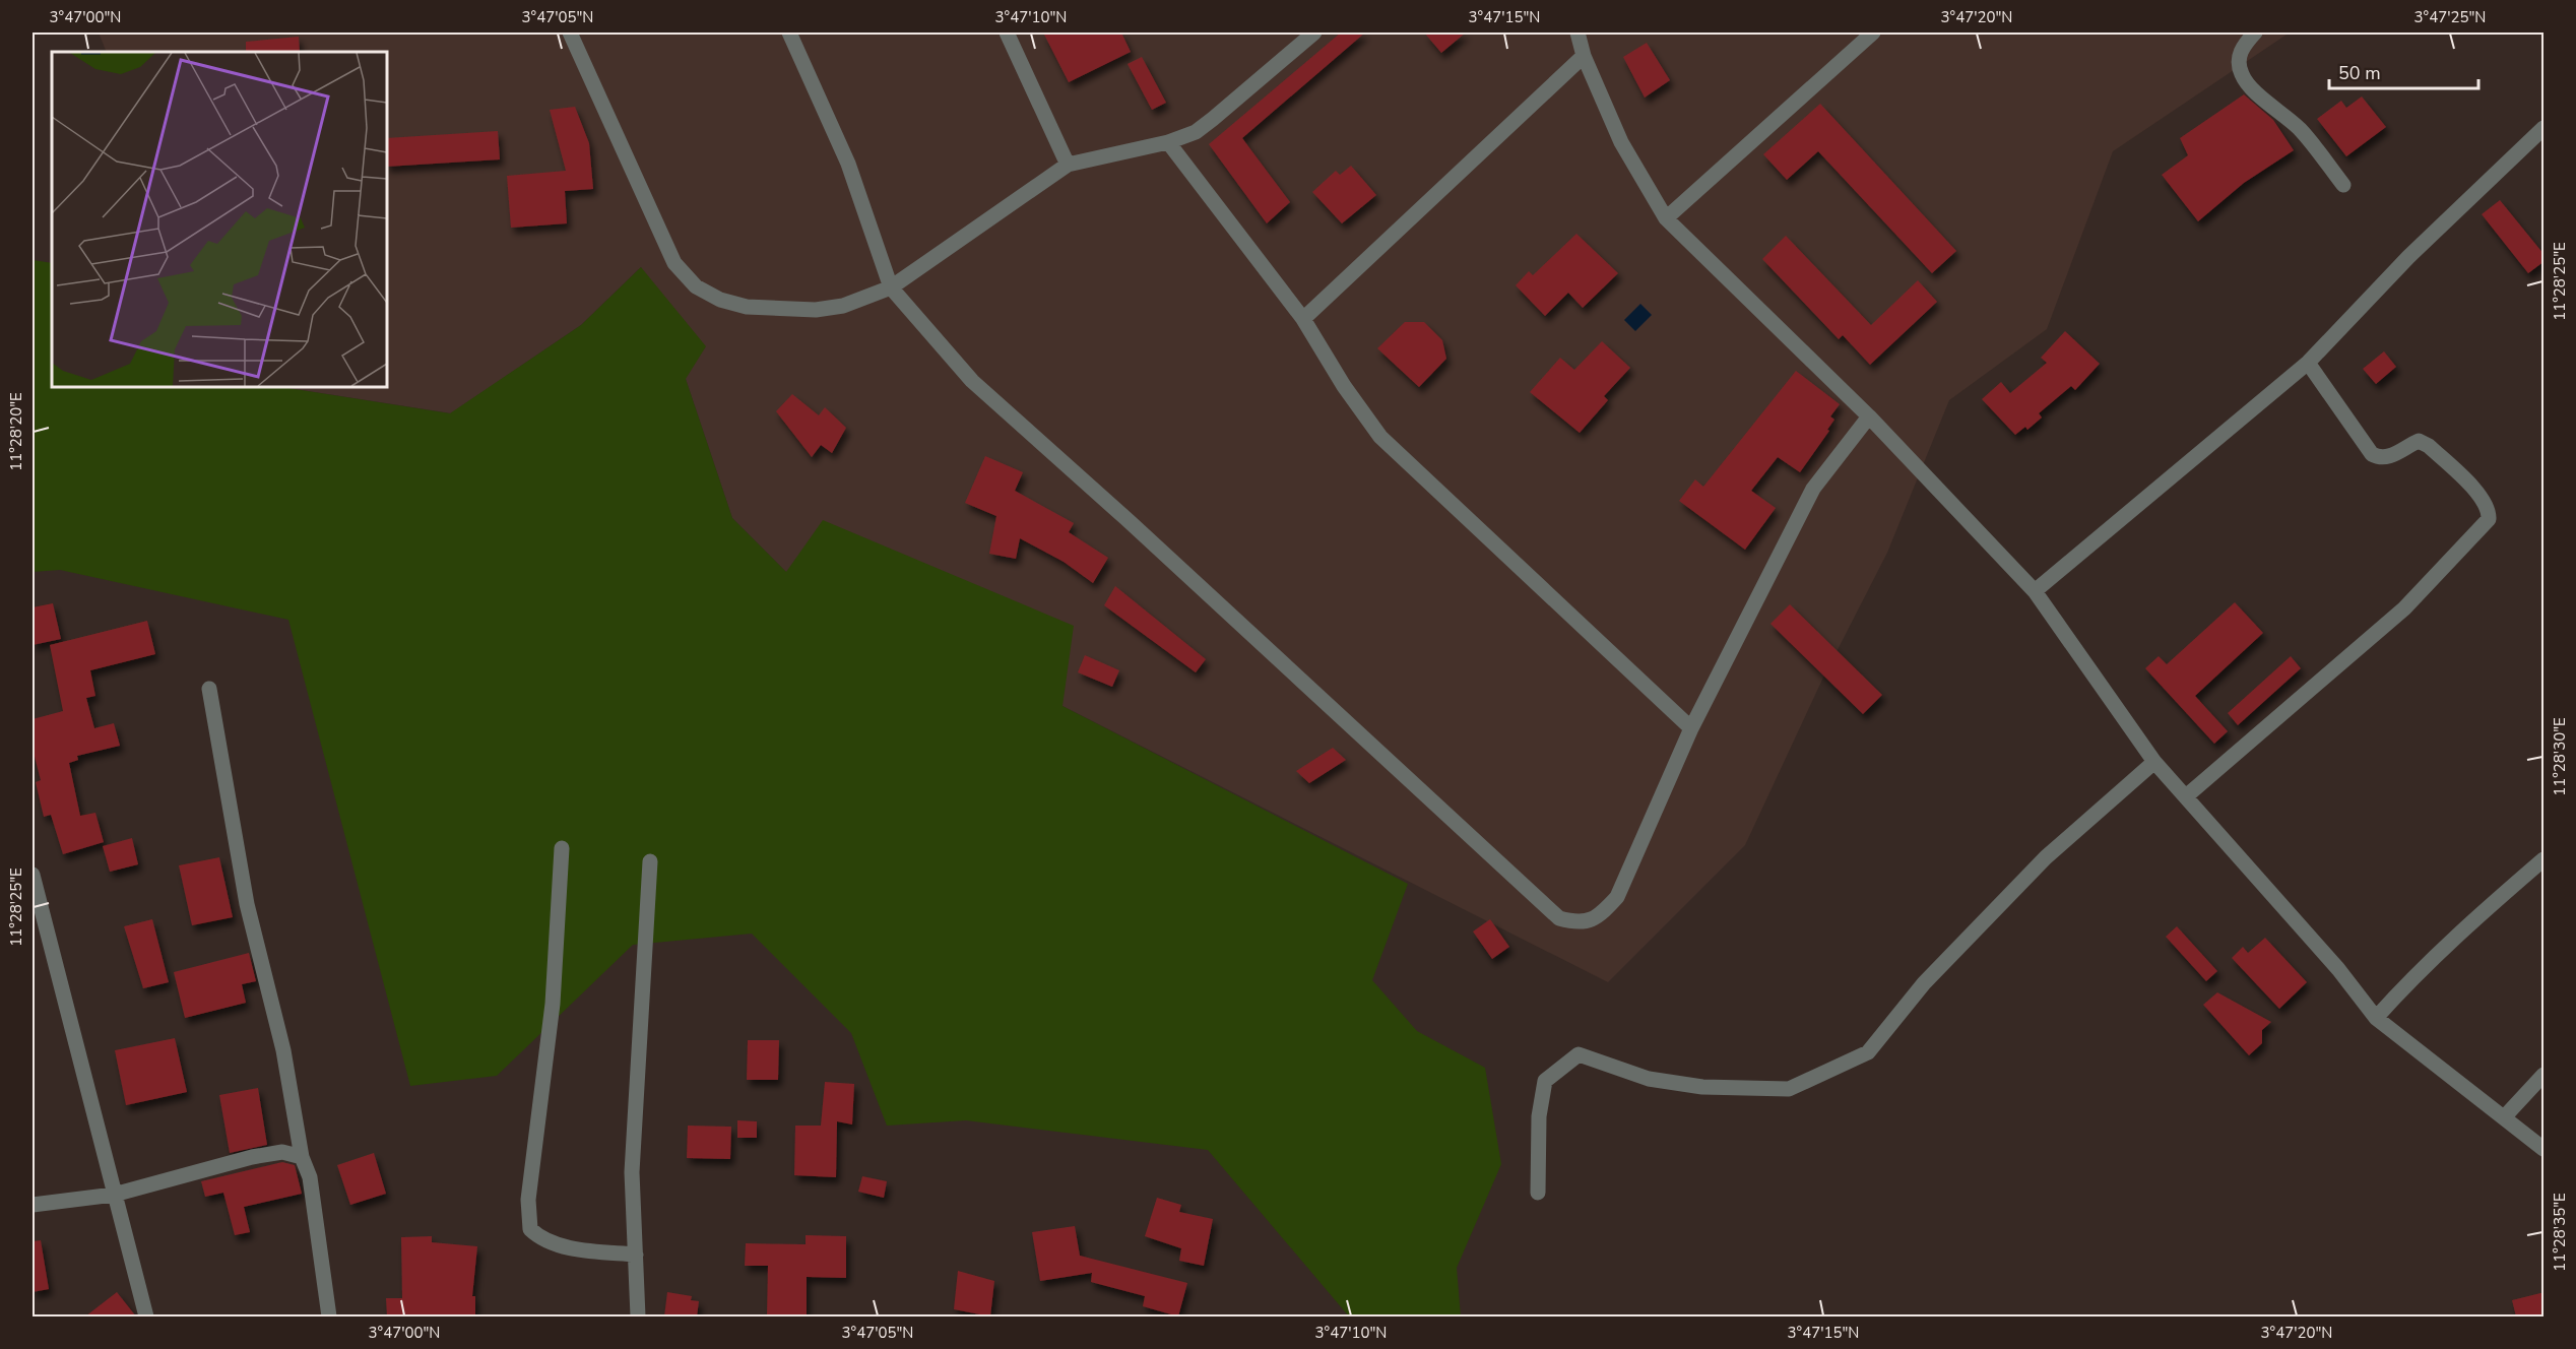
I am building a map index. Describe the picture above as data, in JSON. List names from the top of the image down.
{
  "scale_bar": "50 m",
  "coordinates": [
    "3°47'00\"N",
    "3°47'05\"N",
    "3°47'10\"N",
    "3°47'15\"N",
    "3°47'20\"N",
    "3°47'25\"N",
    "11°28'25\"E",
    "11°28'20\"E",
    "11°28'30\"E",
    "11°28'35\"E"
  ]
}
